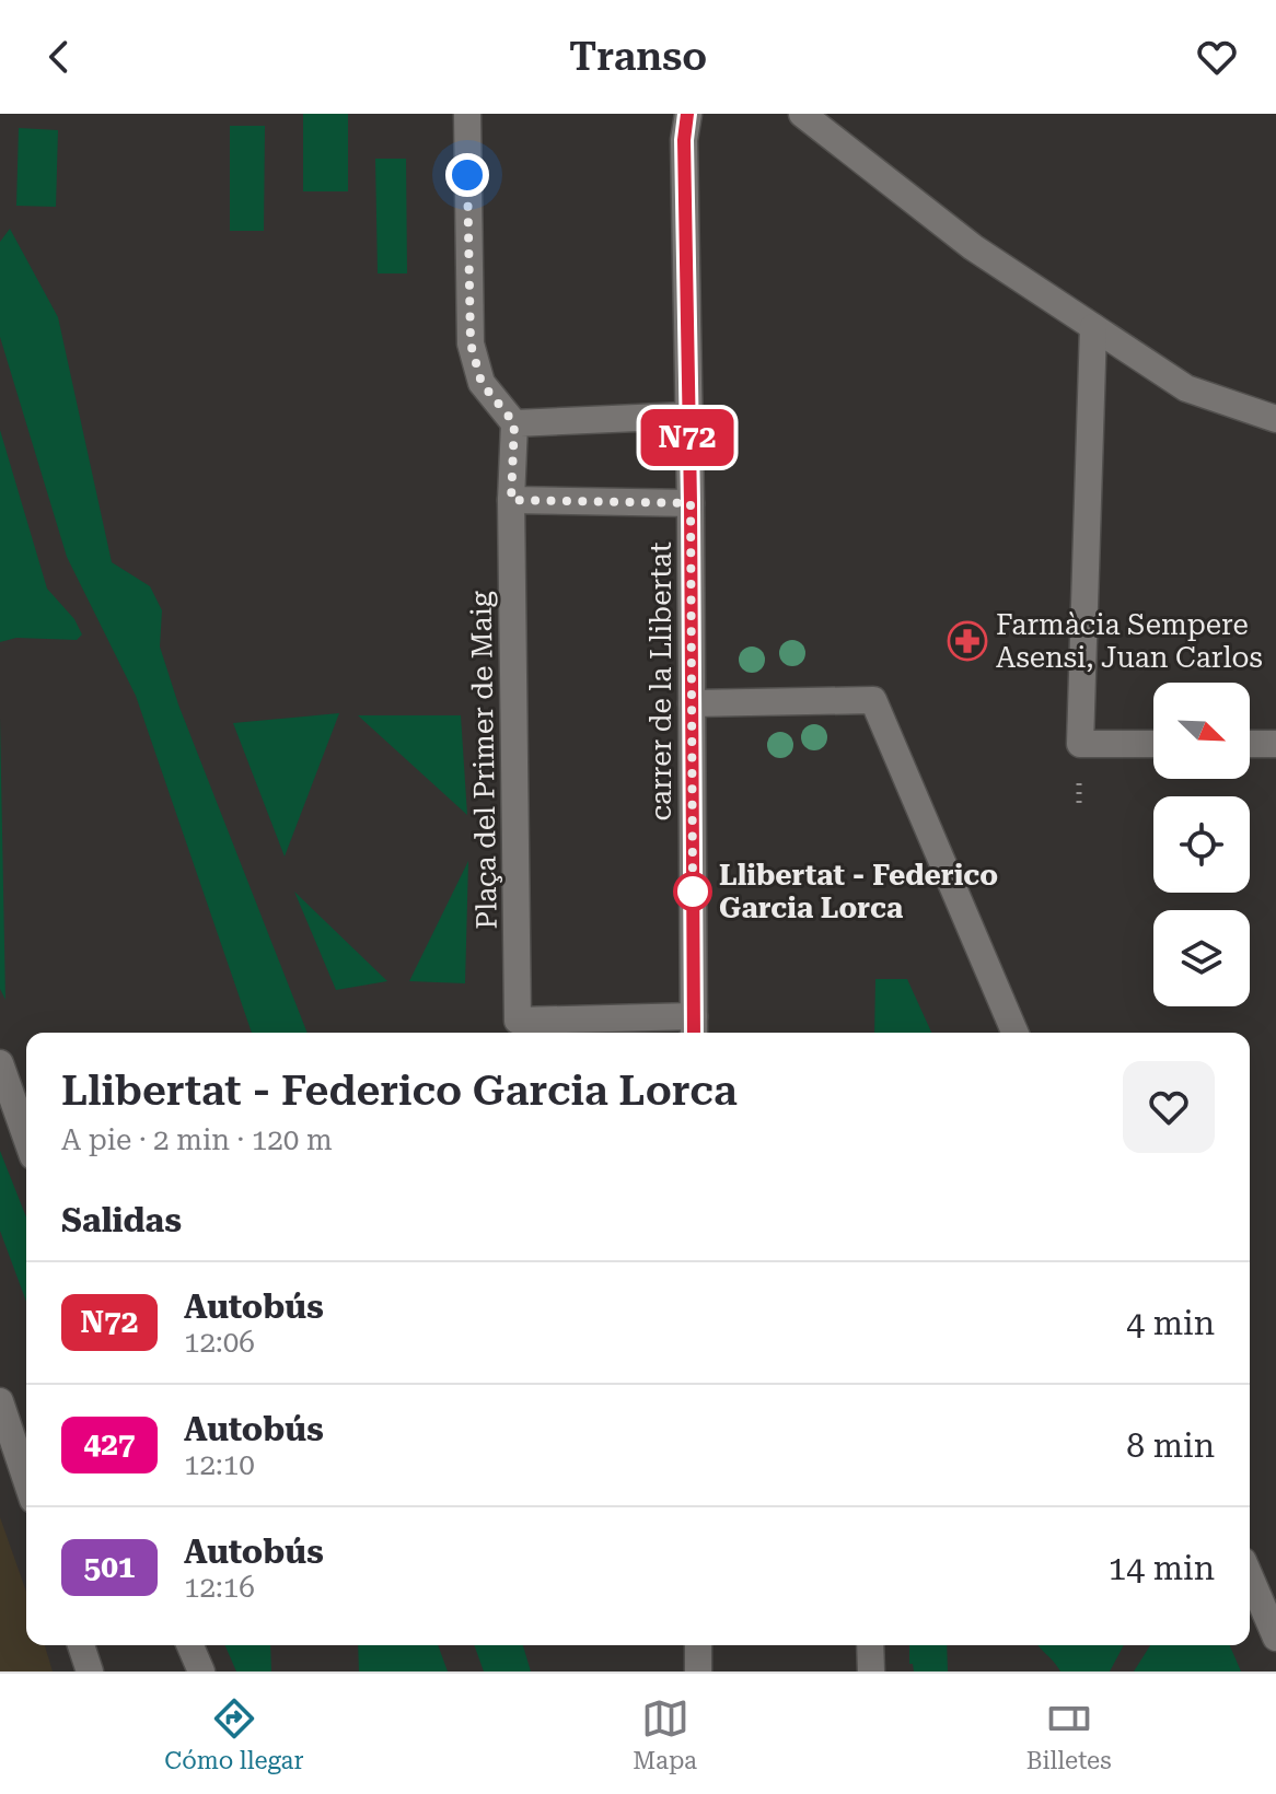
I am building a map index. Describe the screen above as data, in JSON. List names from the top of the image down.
{
  "streets": {
    "street": ["carrer de la Llibertat", "Plaça del Primer de Maig"]
  },
  "crossings": [
    ["carrer de la Llibertat", "Plaça del Primer de Maig"]
  ],
  "places": {
    "pharmacy": ["Farmàcia Sempere Asensi, Juan Carlos"],
    "other": ["Llibertat - Federico Garcia Lorca"]
  },
  "lines": ["bus line N72"],
  "north": "bottom right",
  "page": {
    "header": "Transo",
    "on_map": "N72",
    "heading": [
      ["Llibertat - Federico Garcia Lorca", "A pie · 2 min · 120 m"],
      "Salidas"
    ],
    "list": [
      {
        "mark": "N72",
        "name": "Autobús",
        "note": "12:06",
        "value": "4 min"
      },
      {
        "mark": "427",
        "name": "Autobús",
        "note": "12:10",
        "value": "8 min"
      },
      {
        "mark": "501",
        "name": "Autobús",
        "note": "12:16",
        "value": "14 min"
      }
    ],
    "tabs": ["Cómo llegar", "Mapa", "Billetes"]
  }
}
